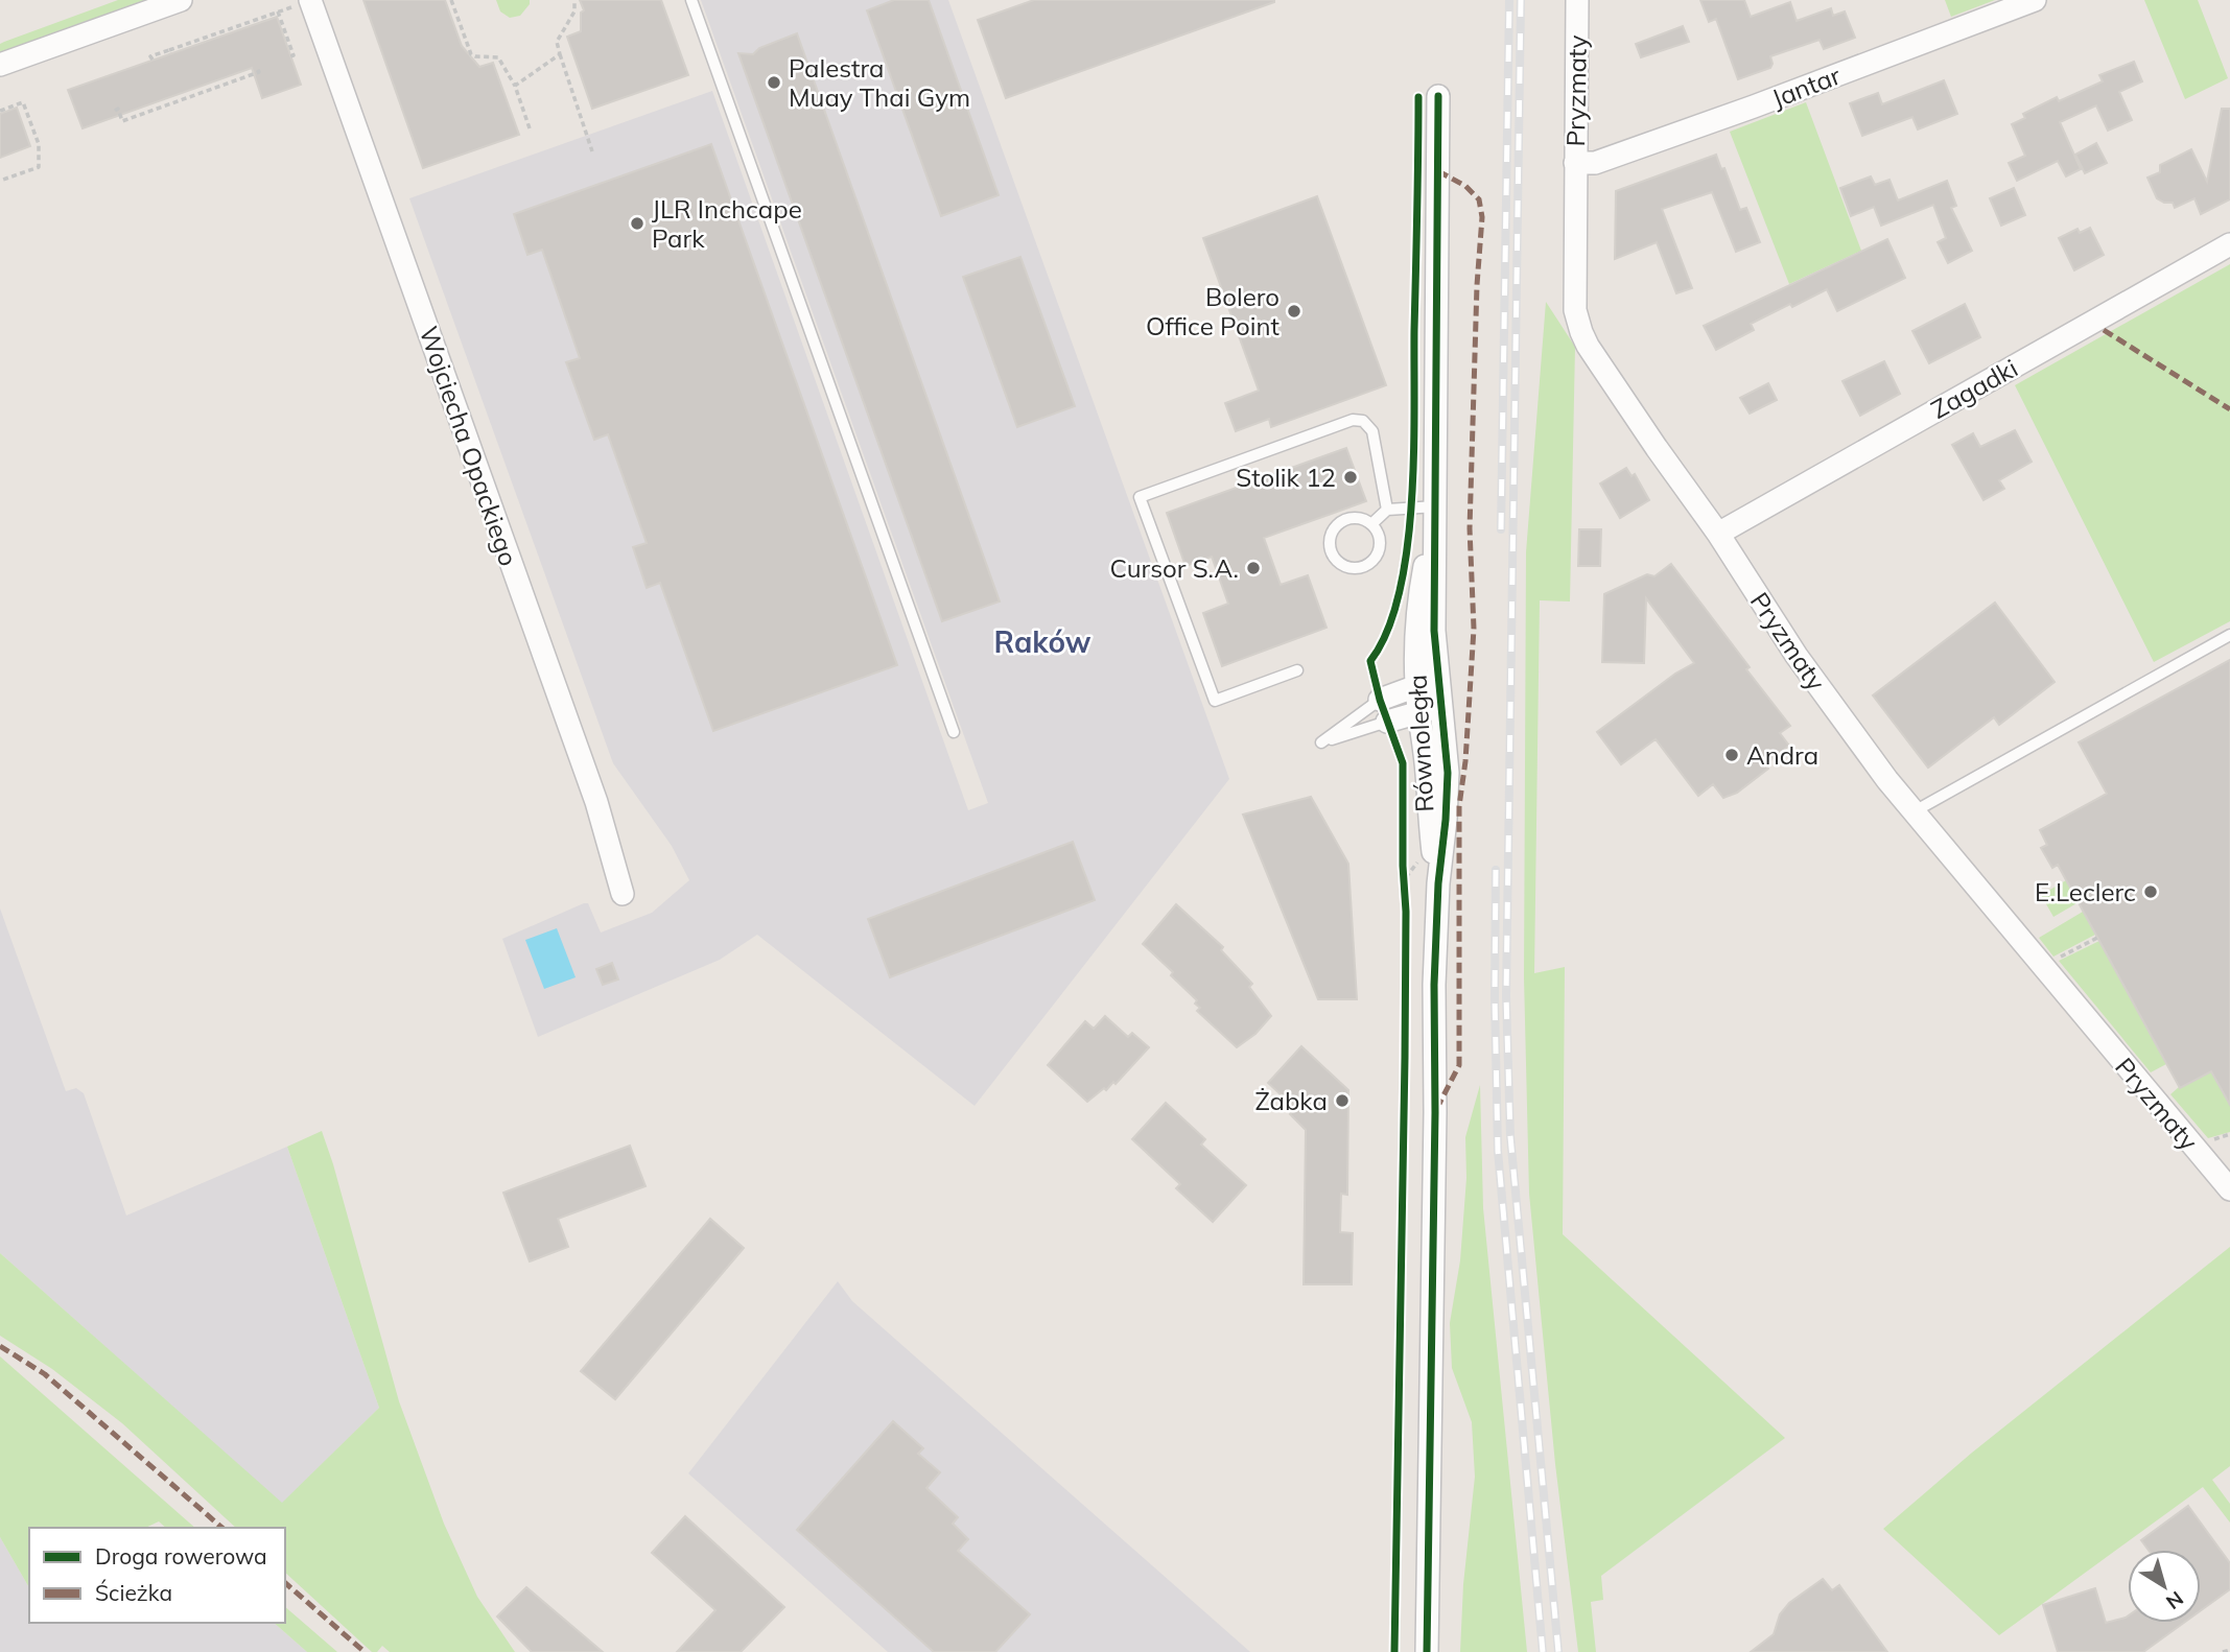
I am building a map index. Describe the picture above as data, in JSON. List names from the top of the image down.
{
  "streets": {
    "street": [
      "Jantar",
      "Pryzmaty",
      "Zagadki",
      "Wojciecha Opackiego",
      "Równoległa"
    ]
  },
  "crossings": [
    ["Jantar", "Pryzmaty"],
    ["Pryzmaty", "Zagadki"]
  ],
  "districts": ["Raków"],
  "places": [
    "Palestra Muay Thai Gym",
    "JLR Inchcape Park",
    "Bolero Office Point",
    "Stolik 12",
    "Cursor S.A.",
    "Andra",
    "E.Leclerc",
    "Żabka"
  ],
  "legend": ["Droga rowerowa", "Ścieżka"],
  "north": "bottom right"
}
